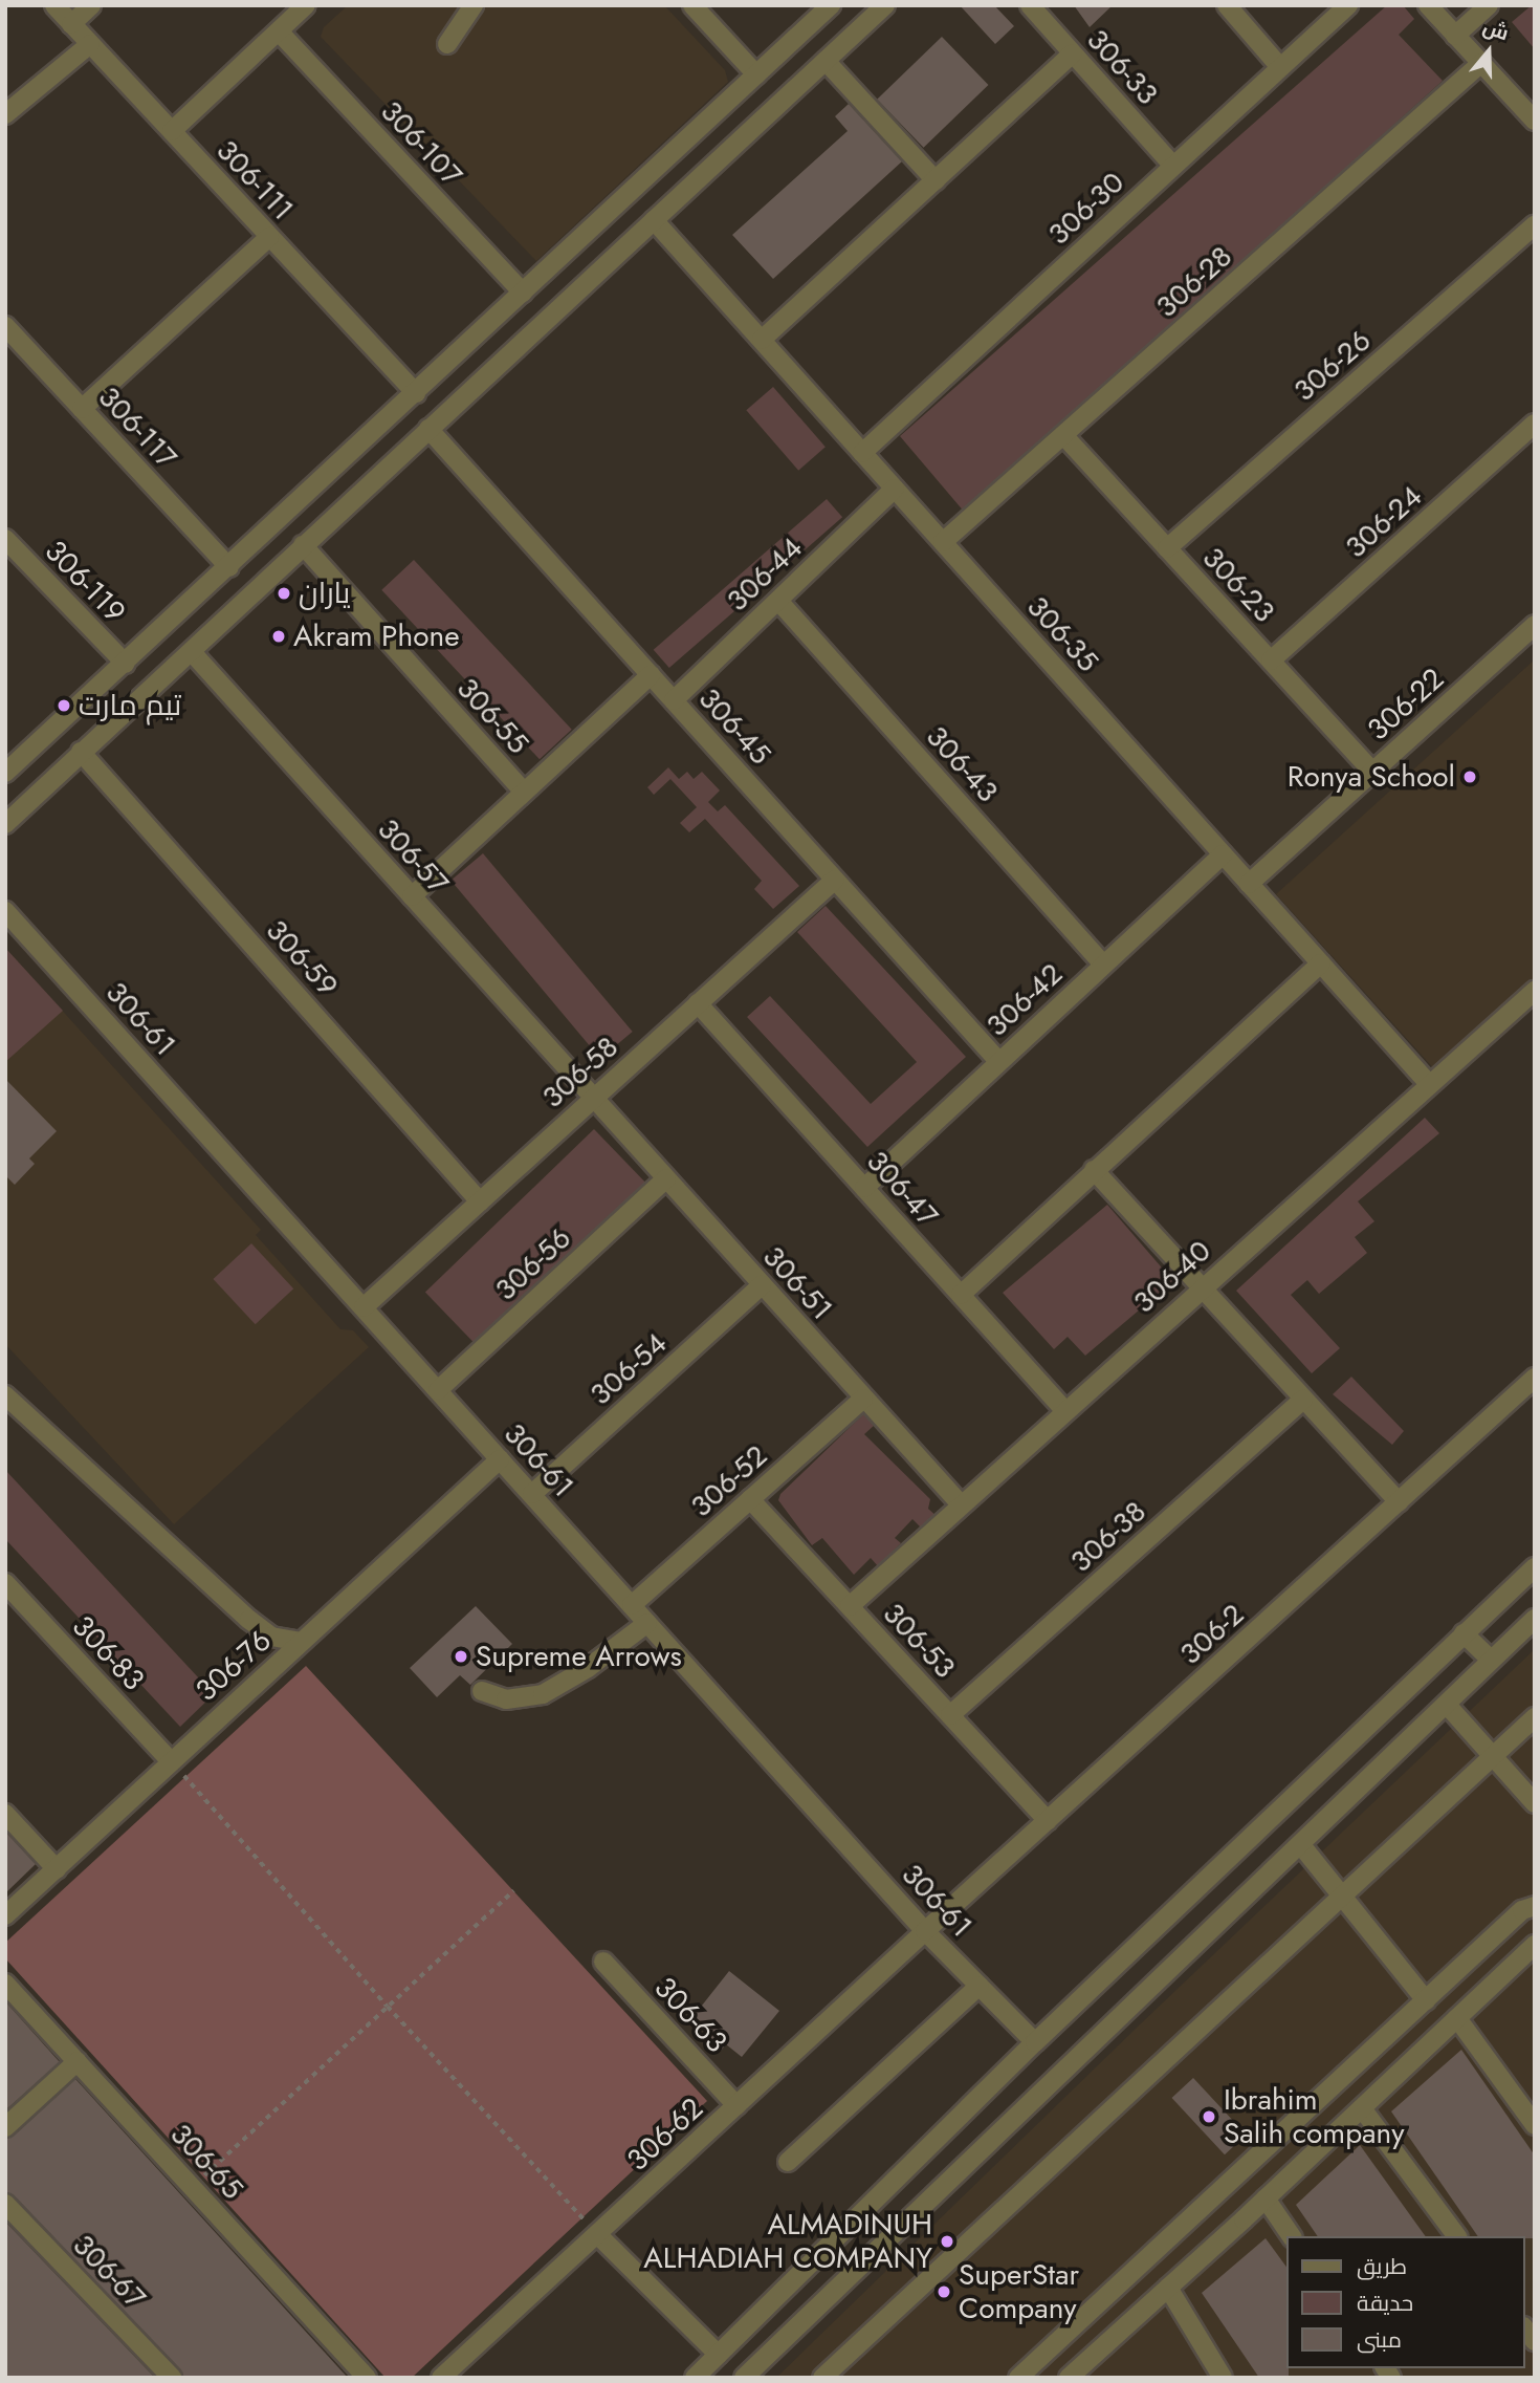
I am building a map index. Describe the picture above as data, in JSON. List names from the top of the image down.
{
  "streets": {
    "street": [
      "306-33",
      "306-107",
      "306-111",
      "306-30",
      "306-28",
      "306-26",
      "306-117",
      "306-24",
      "306-44",
      "306-119",
      "306-23",
      "306-35",
      "306-22",
      "306-55",
      "306-45",
      "306-43",
      "306-57",
      "306-59",
      "306-42",
      "306-61",
      "306-58",
      "306-47",
      "306-56",
      "306-40",
      "306-51",
      "306-54",
      "306-52",
      "306-38",
      "306-2",
      "306-53",
      "306-83",
      "306-76",
      "306-63",
      "306-62",
      "306-65",
      "306-67"
    ]
  },
  "crossings": [
    ["306-33", "306-30"],
    ["306-30", "306-35"],
    ["306-28", "306-23"],
    ["306-28", "306-35"],
    ["306-26", "306-23"],
    ["306-24", "306-23"],
    ["306-44", "306-35"],
    ["306-44", "306-45"],
    ["306-44", "306-43"],
    ["306-23", "306-22"],
    ["306-35", "306-22"],
    ["306-35", "306-42"],
    ["306-35", "306-40"],
    ["306-45", "306-42"],
    ["306-45", "306-58"],
    ["306-43", "306-42"],
    ["306-57", "306-58"],
    ["306-57", "306-51"],
    ["306-59", "306-58"],
    ["306-42", "306-47"],
    ["306-61", "306-58"],
    ["306-61", "306-56"],
    ["306-61", "306-54"],
    ["306-61", "306-52"],
    ["306-61", "306-2"],
    ["306-61", "306-76"],
    ["306-61", "306-62"],
    ["306-58", "306-47"],
    ["306-58", "306-51"],
    ["306-47", "306-40"],
    ["306-56", "306-51"],
    ["306-40", "306-51"],
    ["306-40", "306-53"],
    ["306-51", "306-54"],
    ["306-51", "306-52"],
    ["306-52", "306-53"],
    ["306-38", "306-53"],
    ["306-2", "306-53"],
    ["306-2", "306-62"],
    ["306-83", "306-76"],
    ["306-63", "306-62"]
  ],
  "places": [
    "یاران",
    "Akram Phone",
    "تيم مارت",
    "Ronya School",
    "Supreme Arrows",
    "Ibrahim Salih company",
    "ALMADINUH ALHADIAH COMPANY",
    "SuperStar Company"
  ],
  "legend": ["طريق", "حديقة", "مبنى"],
  "north": "top"
}
